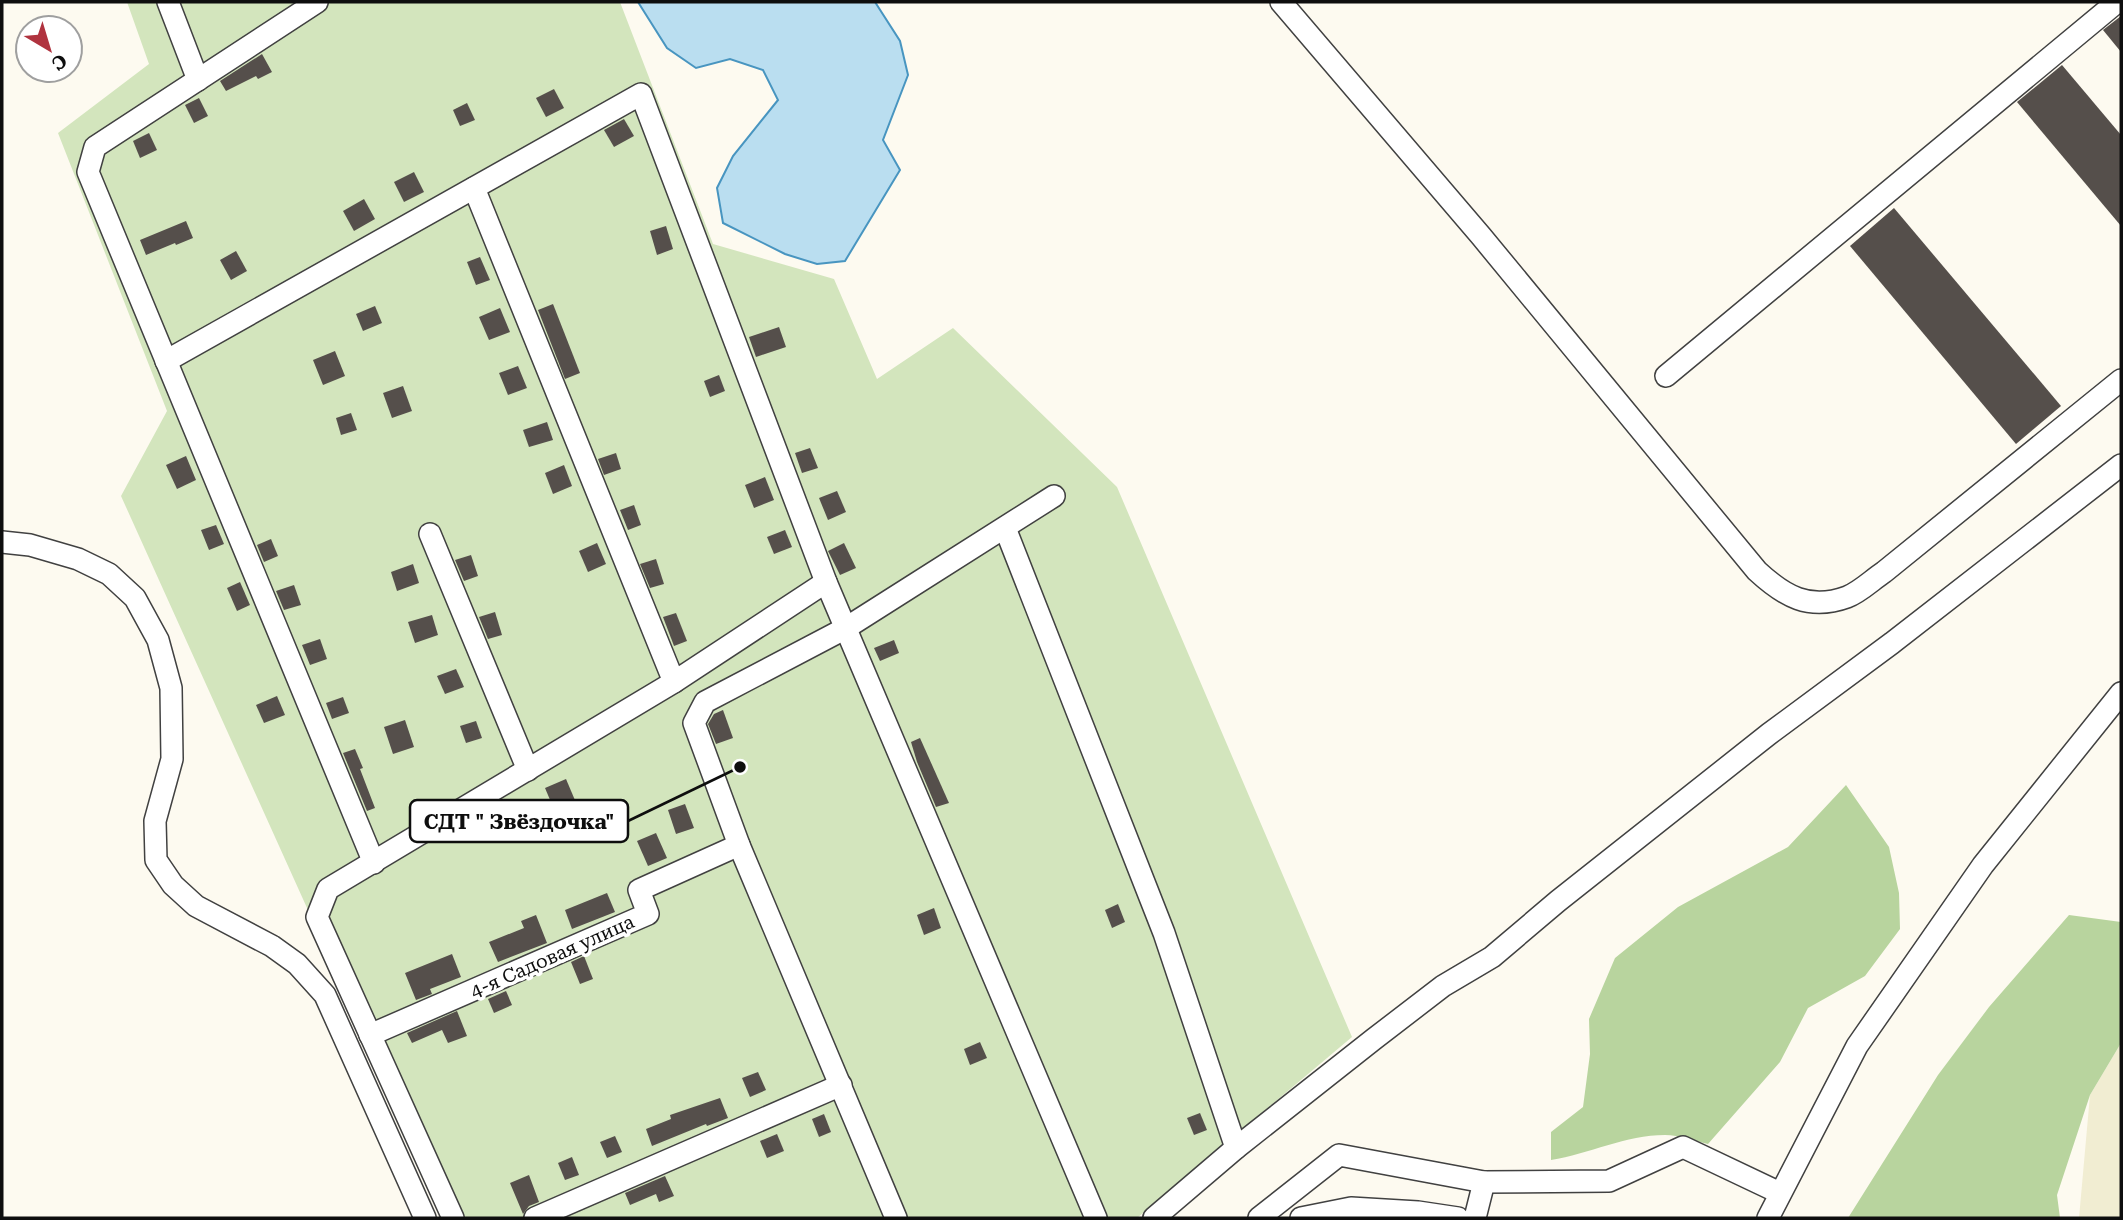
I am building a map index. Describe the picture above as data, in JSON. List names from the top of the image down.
{
  "streets": {
    "street": ["4-я Садовая улица"]
  },
  "places": ["СДТ \" Звёздочка\""],
  "north": "bottom right"
}
